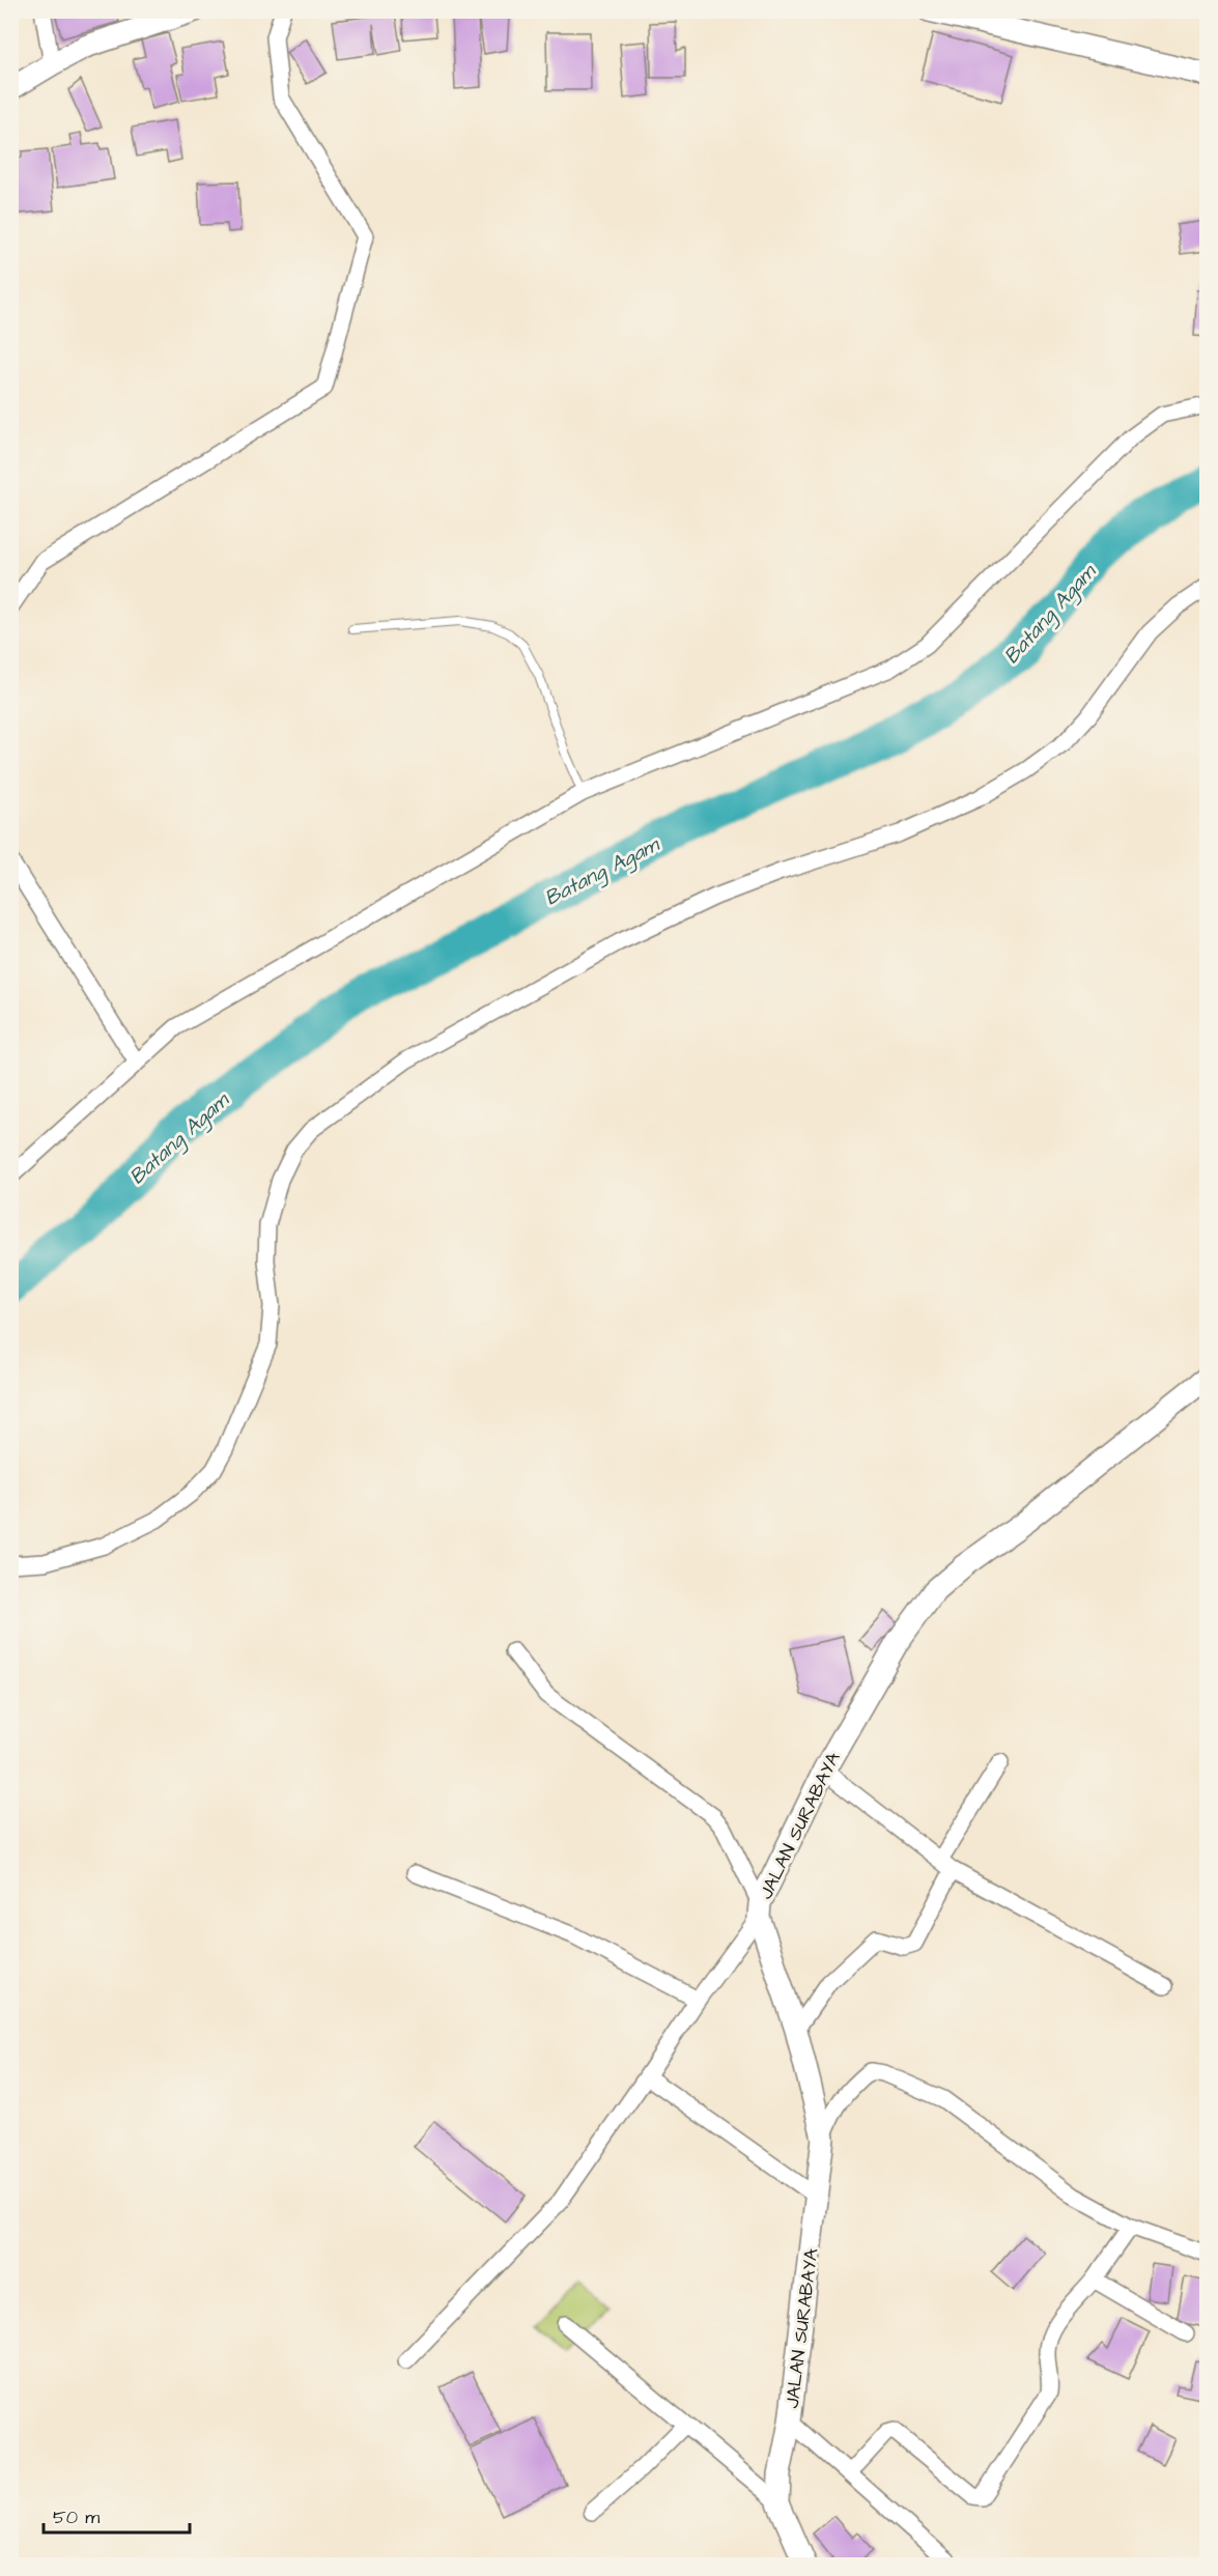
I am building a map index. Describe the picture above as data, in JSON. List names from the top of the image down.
{
  "streets": {
    "street": ["JALAN SURABAYA"]
  },
  "water": ["Batang Agam"],
  "scale_bar": "50 m"
}
